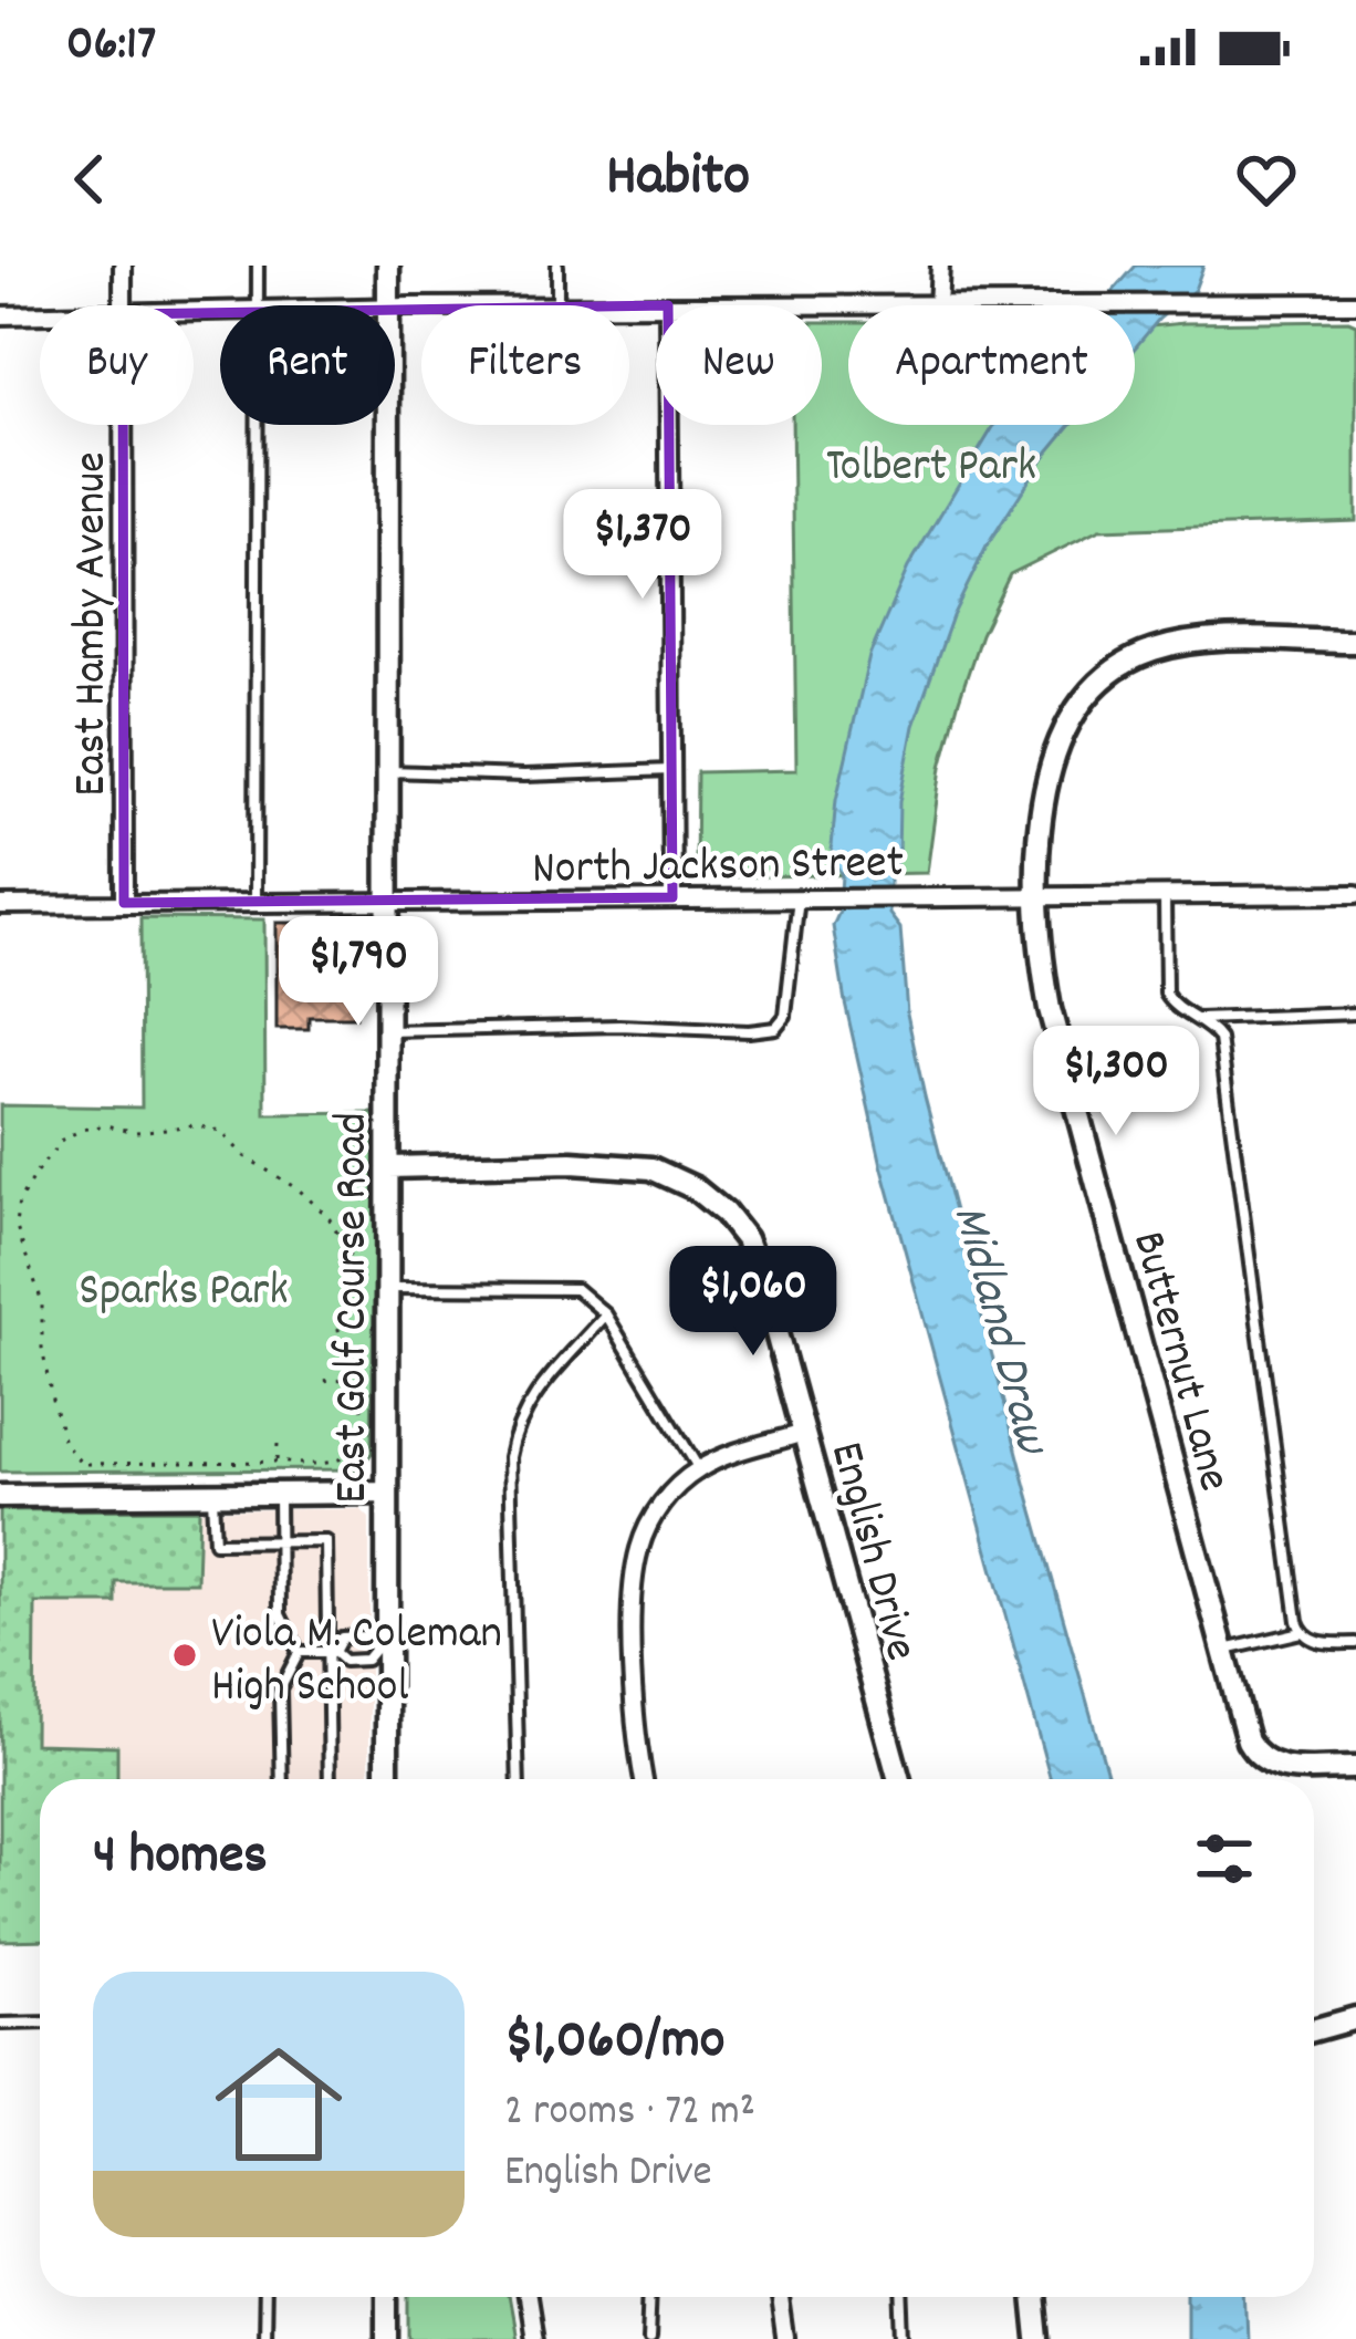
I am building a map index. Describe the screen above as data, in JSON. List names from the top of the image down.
{
  "streets": {
    "street": [
      "East Hamby Avenue",
      "North Jackson Street",
      "East Golf Course Road",
      "Butternut Lane",
      "English Drive"
    ]
  },
  "crossings": [
    ["East Hamby Avenue", "North Jackson Street"],
    ["North Jackson Street", "East Golf Course Road"],
    ["North Jackson Street", "Butternut Lane"],
    ["East Golf Course Road", "English Drive"]
  ],
  "water": ["Midland Draw"],
  "parks": ["Tolbert Park", "Sparks Park"],
  "places": ["Viola M. Coleman High School"],
  "page": {
    "status": "06:17",
    "header": "Habito",
    "chip": [
      "Buy",
      "Rent",
      "Filters",
      "New",
      "Apartment"
    ],
    "price": [
      "$1,370",
      "$1,790",
      "$1,300",
      "$1,060"
    ],
    "heading": "4 homes",
    "list": [
      {
        "name": "$1,060/mo",
        "note": "2 rooms · 72 m² · English Drive"
      }
    ]
  }
}
